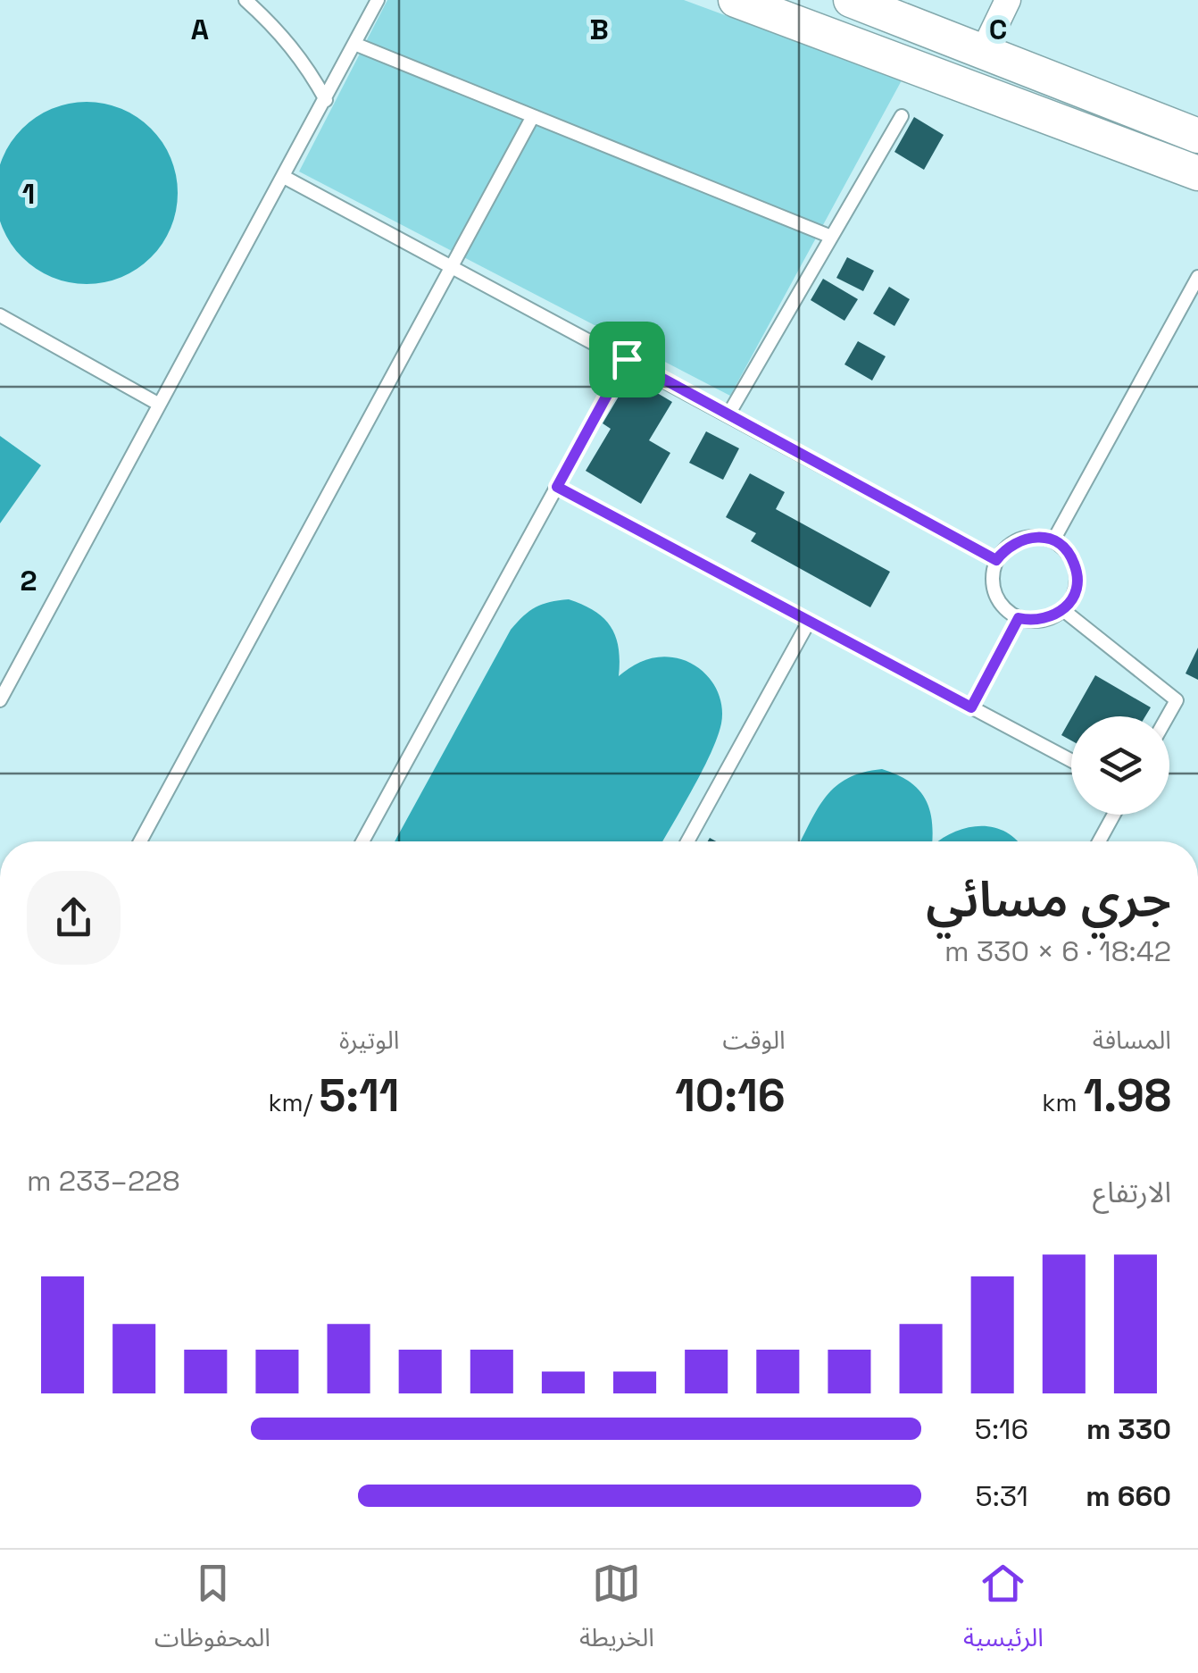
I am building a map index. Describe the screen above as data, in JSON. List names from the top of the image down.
{
  "page": {
    "heading": ["جري مسائي", "18:42 · 6 × 330 m"],
    "stats": [
      ["المسافة", "1.98 km"],
      ["الوقت", "10:16"],
      ["الوتيرة", "5:11 /km"]
    ],
    "chart": ["الارتفاع", "228–233 m"],
    "list": [
      {
        "name": "330 m",
        "note": "5:16"
      },
      {
        "name": "660 m",
        "note": "5:31"
      }
    ],
    "tabs": ["الرئيسية", "الخريطة", "المحفوظات"]
  },
  "grid": {
    "columns": ["A", "B", "C"],
    "rows": ["1", "2"]
  }
}
